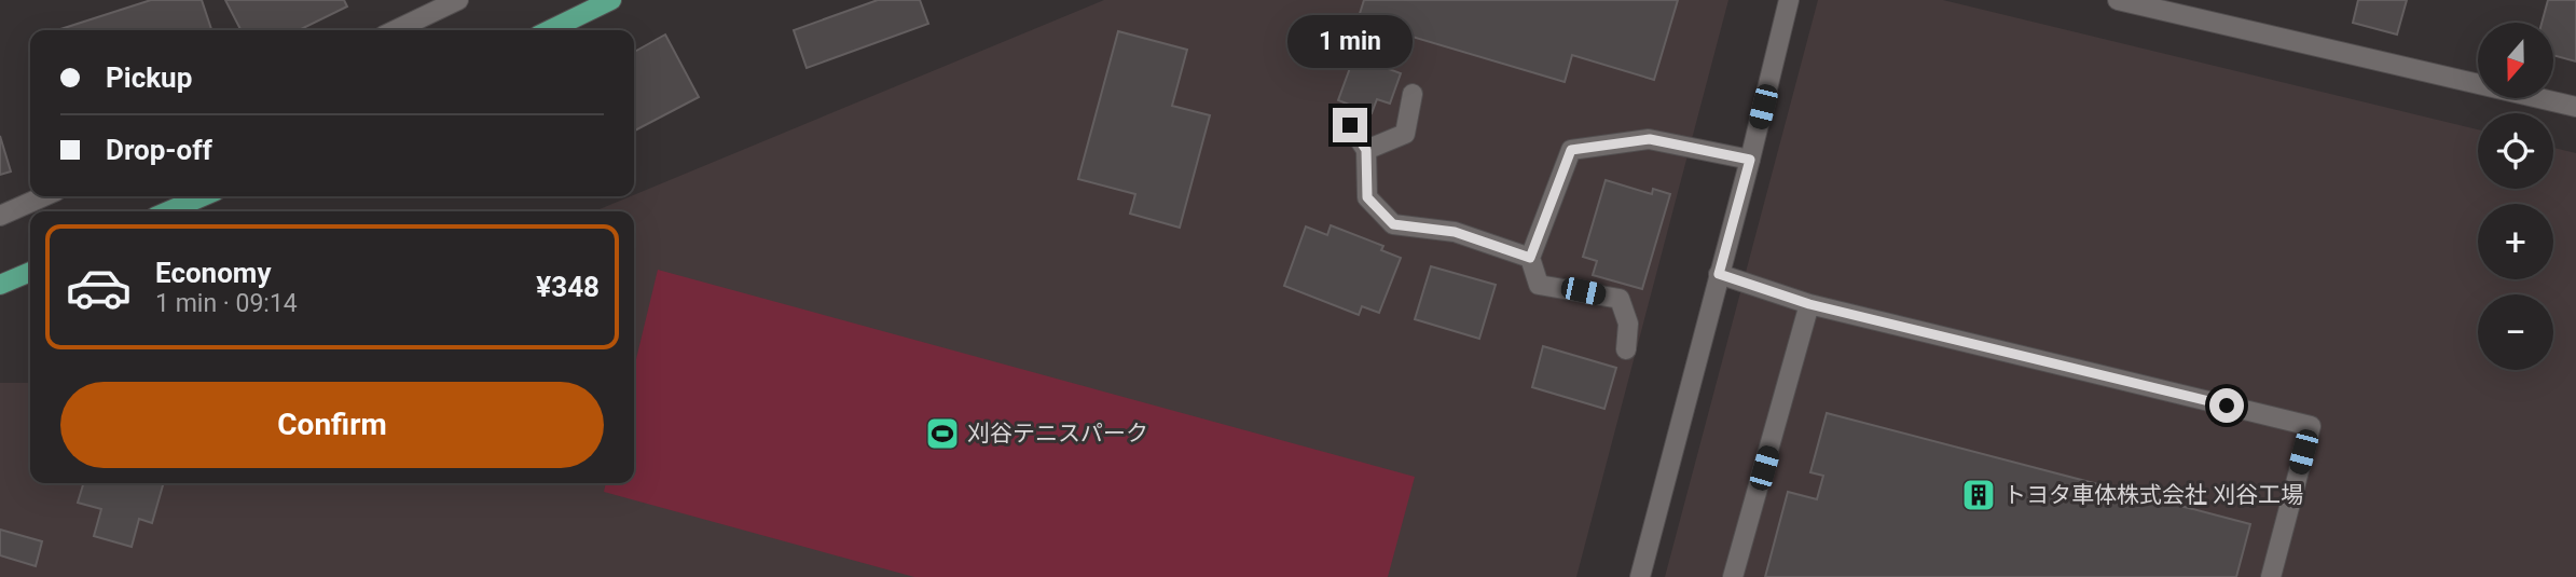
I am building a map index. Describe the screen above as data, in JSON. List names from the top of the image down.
{
  "places": {
    "sports": ["刈谷テニスパーク"],
    "building": ["トヨタ車体株式会社 刈谷工場"]
  },
  "north": "bottom",
  "page": {
    "bubble": "1 min",
    "map_buttons": ["+", "−"],
    "banner": ["Pickup", "Drop-off"],
    "list": [
      {
        "name": "Economy",
        "note": "1 min · 09:14",
        "value": "¥348"
      }
    ],
    "buttons": "Confirm"
  }
}
